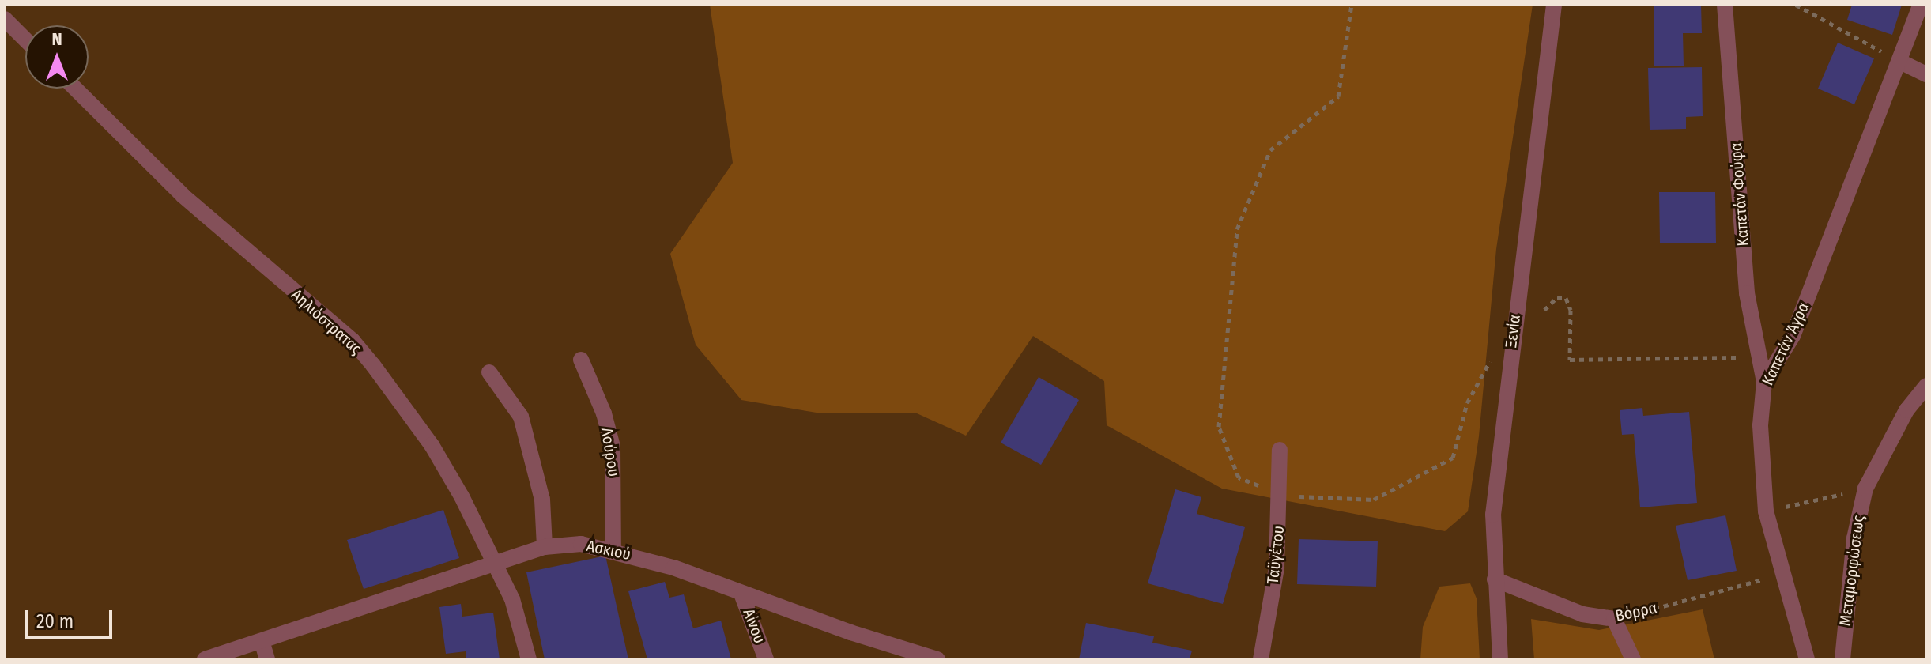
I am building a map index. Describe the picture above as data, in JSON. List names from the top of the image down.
{
  "streets": {
    "street": [
      "Καπετάν Φούφα",
      "Αηλιόστρατας",
      "Ξενία",
      "Καπετάν Άγρα",
      "Λούρου",
      "Ασκιού",
      "Ταϋγέτου",
      "Μεταμορφώσεως",
      "Βόρρα",
      "Αίνου"
    ]
  },
  "crossings": [
    ["Καπετάν Φούφα", "Καπετάν Άγρα"],
    ["Αηλιόστρατας", "Ασκιού"],
    ["Ξενία", "Βόρρα"],
    ["Καπετάν Άγρα", "Βόρρα"],
    ["Λούρου", "Ασκιού"],
    ["Ασκιού", "Αίνου"]
  ],
  "scale_bar": "20 m",
  "north": "top"
}
